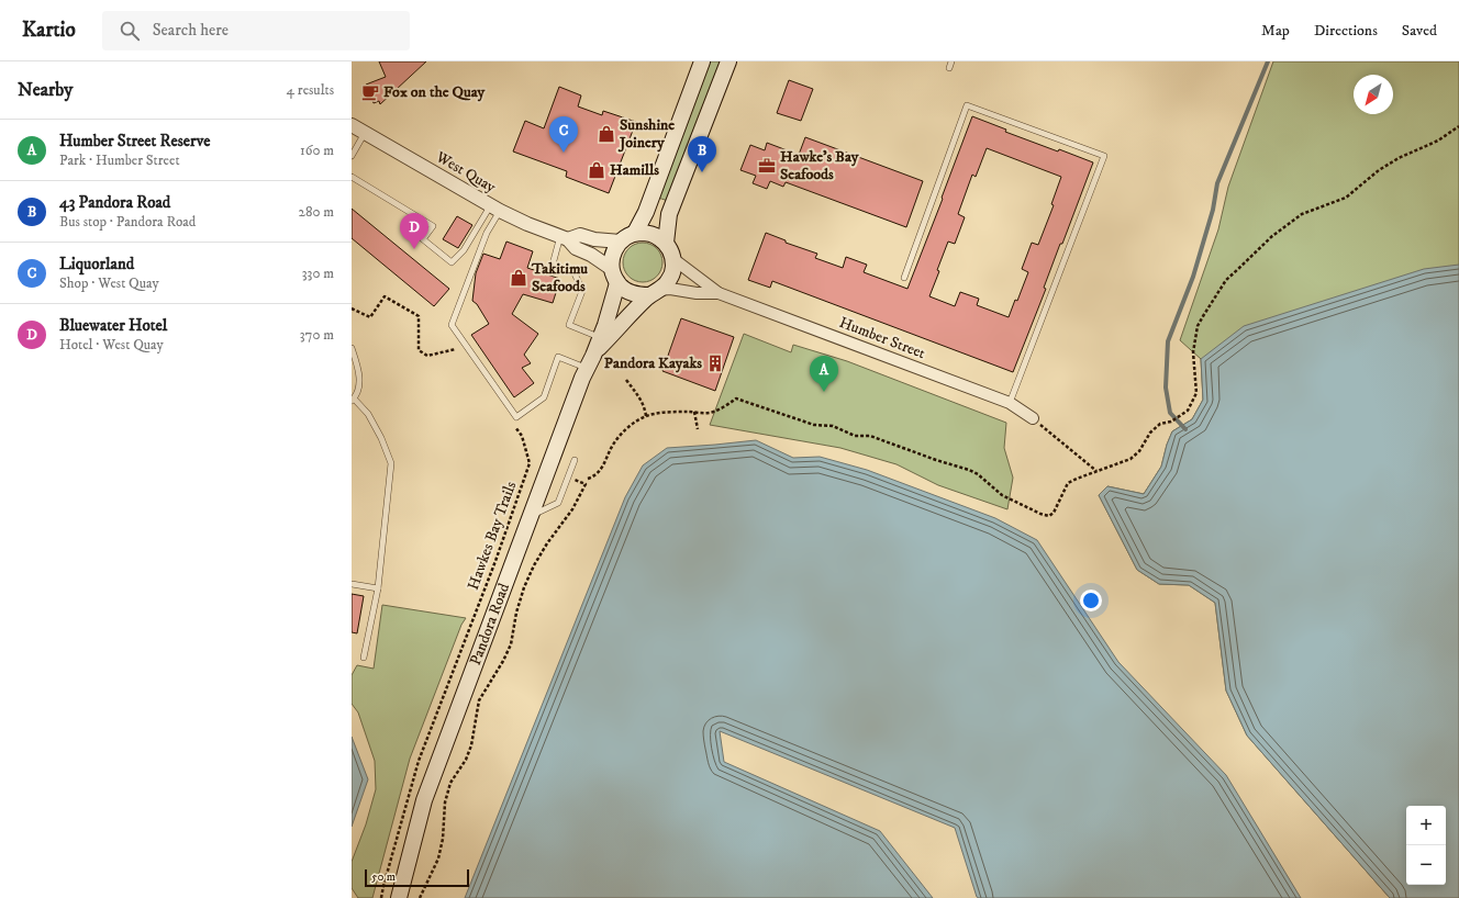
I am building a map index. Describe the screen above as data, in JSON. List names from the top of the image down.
{
  "streets": {
    "main road": ["Pandora Road"],
    "street": ["West Quay", "Humber Street"],
    "path": ["Hawkes Bay Trails"]
  },
  "crossings": [
    ["West Quay", "Humber Street"],
    ["West Quay", "Pandora Road"],
    ["Humber Street", "Pandora Road"]
  ],
  "places": {
    "cafe": ["Fox on the Quay"],
    "shop": ["Sunshine Joinery", "Hamills", "Takitimu Seafoods"],
    "office": ["Hawke's Bay Seafoods"],
    "building": ["Pandora Kayaks"]
  },
  "scale_bar": "50 m",
  "north": "bottom left",
  "page": {
    "header": "Kartio",
    "search": "Search here",
    "nav": ["Map", "Directions", "Saved"],
    "heading": ["Nearby", "4 results"],
    "pins": [
      "C",
      "B",
      "D",
      "A"
    ],
    "list": [
      {
        "mark": "A",
        "name": "Humber Street Reserve",
        "note": "Park · Humber Street",
        "value": "160 m"
      },
      {
        "mark": "B",
        "name": "43 Pandora Road",
        "note": "Bus stop · Pandora Road",
        "value": "280 m"
      },
      {
        "mark": "C",
        "name": "Liquorland",
        "note": "Shop · West Quay",
        "value": "330 m"
      },
      {
        "mark": "D",
        "name": "Bluewater Hotel",
        "note": "Hotel · West Quay",
        "value": "370 m"
      }
    ],
    "map_buttons": ["+", "−"],
    "scale": "50 m"
  }
}
